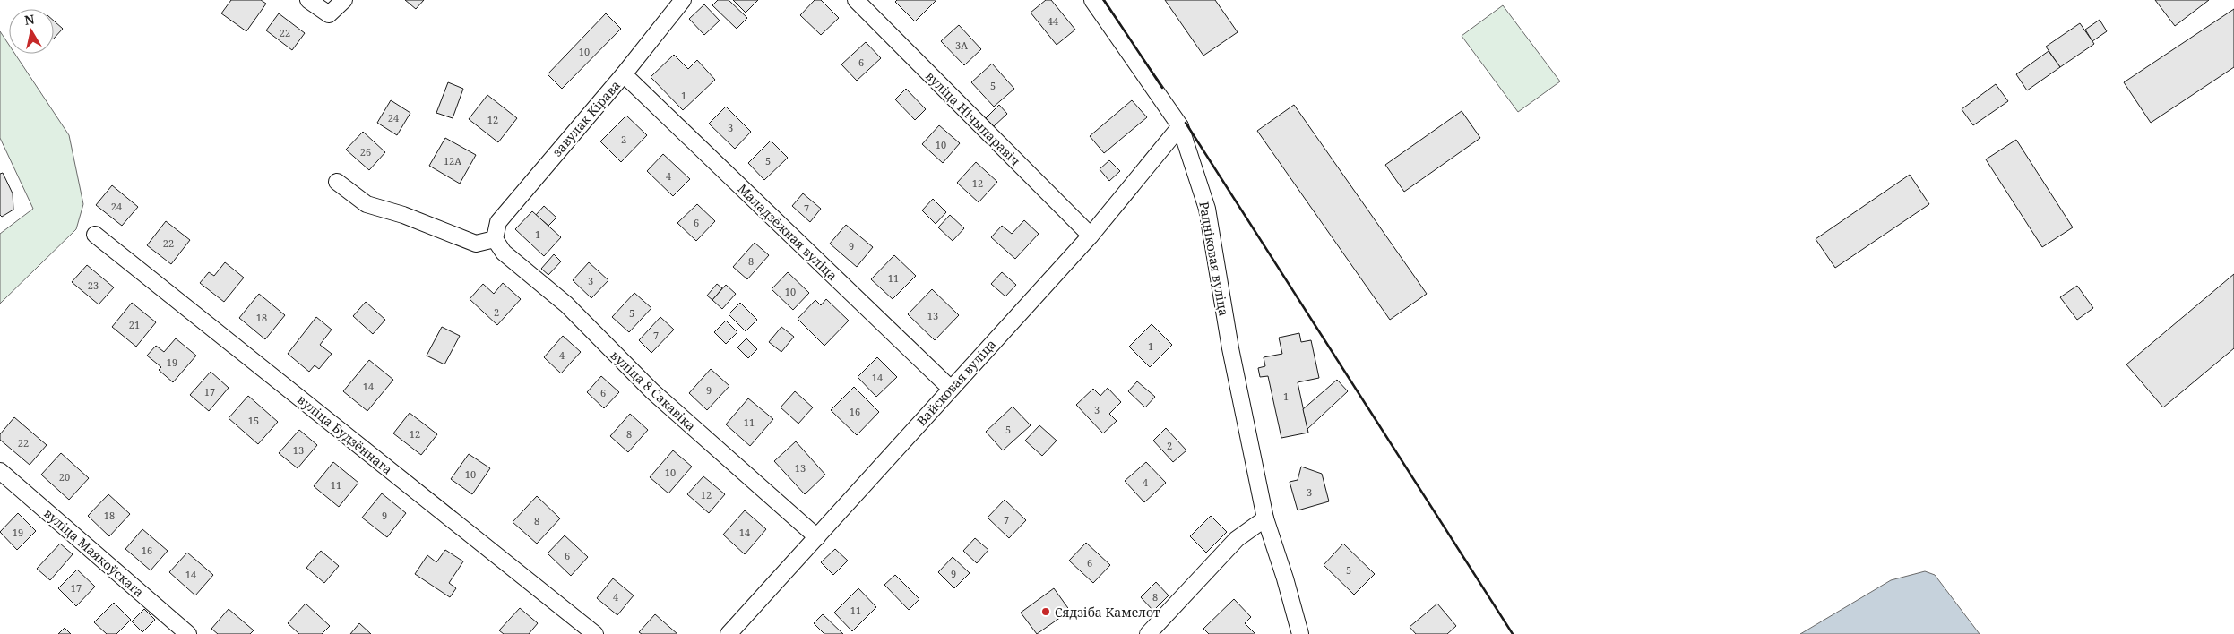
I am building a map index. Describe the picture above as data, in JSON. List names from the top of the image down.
{
  "streets": {
    "street": [
      "завулак Кірава",
      "вуліца Нічыпаравіч",
      "Маладзёжная вуліца",
      "Радніковая вуліца",
      "Вайсковая вуліца",
      "вуліца 8 Сакавіка",
      "вуліца Будзённага",
      "вуліца Маякоўскага"
    ]
  },
  "crossings": [
    ["завулак Кірава", "Маладзёжная вуліца"],
    ["завулак Кірава", "вуліца 8 Сакавіка"],
    ["вуліца Нічыпаравіч", "Вайсковая вуліца"],
    ["Маладзёжная вуліца", "Вайсковая вуліца"],
    ["Радніковая вуліца", "Вайсковая вуліца"],
    ["Вайсковая вуліца", "вуліца 8 Сакавіка"]
  ],
  "places": ["Сядзіба Камелот"],
  "house_numbers": [
    "44",
    "22",
    "3А",
    "10",
    "6",
    "5",
    "1",
    "24",
    "12",
    "3",
    "2",
    "10",
    "26",
    "12А",
    "5",
    "4",
    "12",
    "24",
    "7",
    "6",
    "1",
    "22",
    "9",
    "8",
    "11",
    "3",
    "23",
    "10",
    "2",
    "5",
    "13",
    "18",
    "21",
    "7",
    "1",
    "4",
    "19",
    "14",
    "14",
    "9",
    "17",
    "6",
    "1",
    "3",
    "16",
    "15",
    "11",
    "5",
    "12",
    "8",
    "22",
    "2",
    "13",
    "13",
    "10",
    "10",
    "20",
    "4",
    "11",
    "3",
    "12",
    "18",
    "9",
    "7",
    "8",
    "19",
    "14",
    "16",
    "6",
    "6",
    "5",
    "9",
    "14",
    "17",
    "4",
    "8",
    "11"
  ],
  "north": "top"
}
